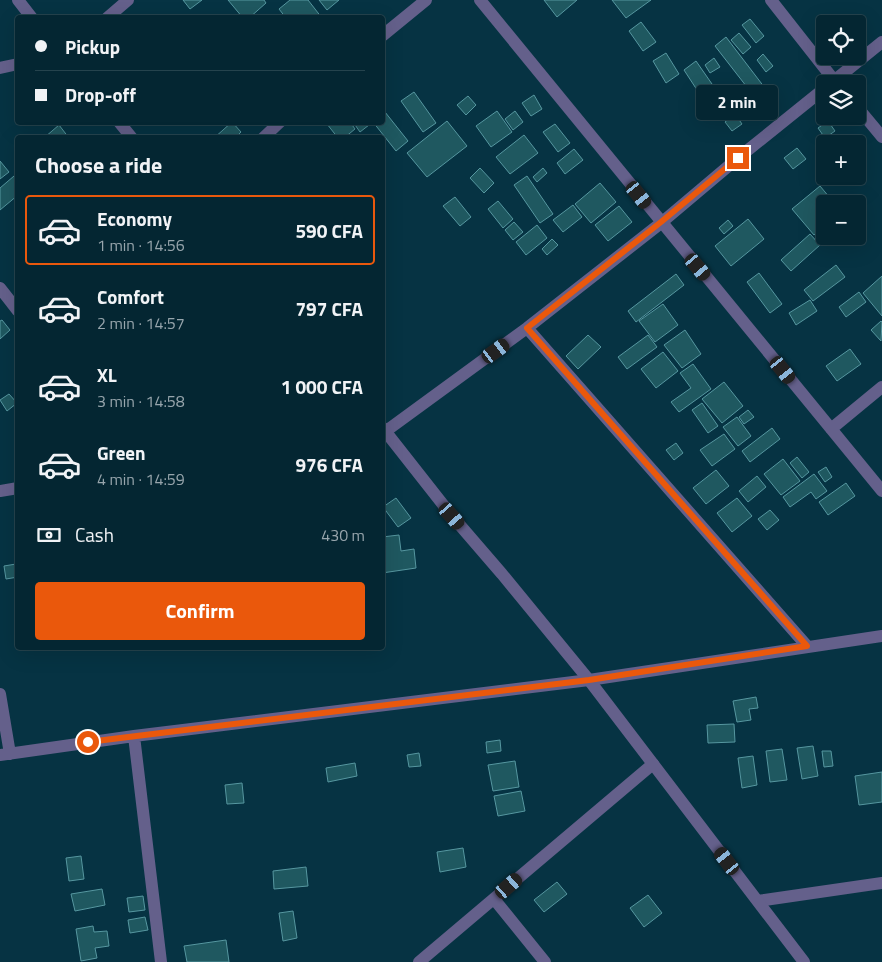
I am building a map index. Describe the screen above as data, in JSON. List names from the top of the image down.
{
  "page": {
    "map_buttons": ["+", "−"],
    "banner": ["Pickup", "Drop-off"],
    "bubble": "2 min",
    "heading": "Choose a ride",
    "list": [
      {
        "name": "Economy",
        "note": "1 min · 14:56",
        "value": "590 CFA"
      },
      {
        "name": "Comfort",
        "note": "2 min · 14:57",
        "value": "797 CFA"
      },
      {
        "name": "XL",
        "note": "3 min · 14:58",
        "value": "1 000 CFA"
      },
      {
        "name": "Green",
        "note": "4 min · 14:59",
        "value": "976 CFA"
      }
    ],
    "pay": ["Cash", "430 m"],
    "buttons": "Confirm"
  }
}
